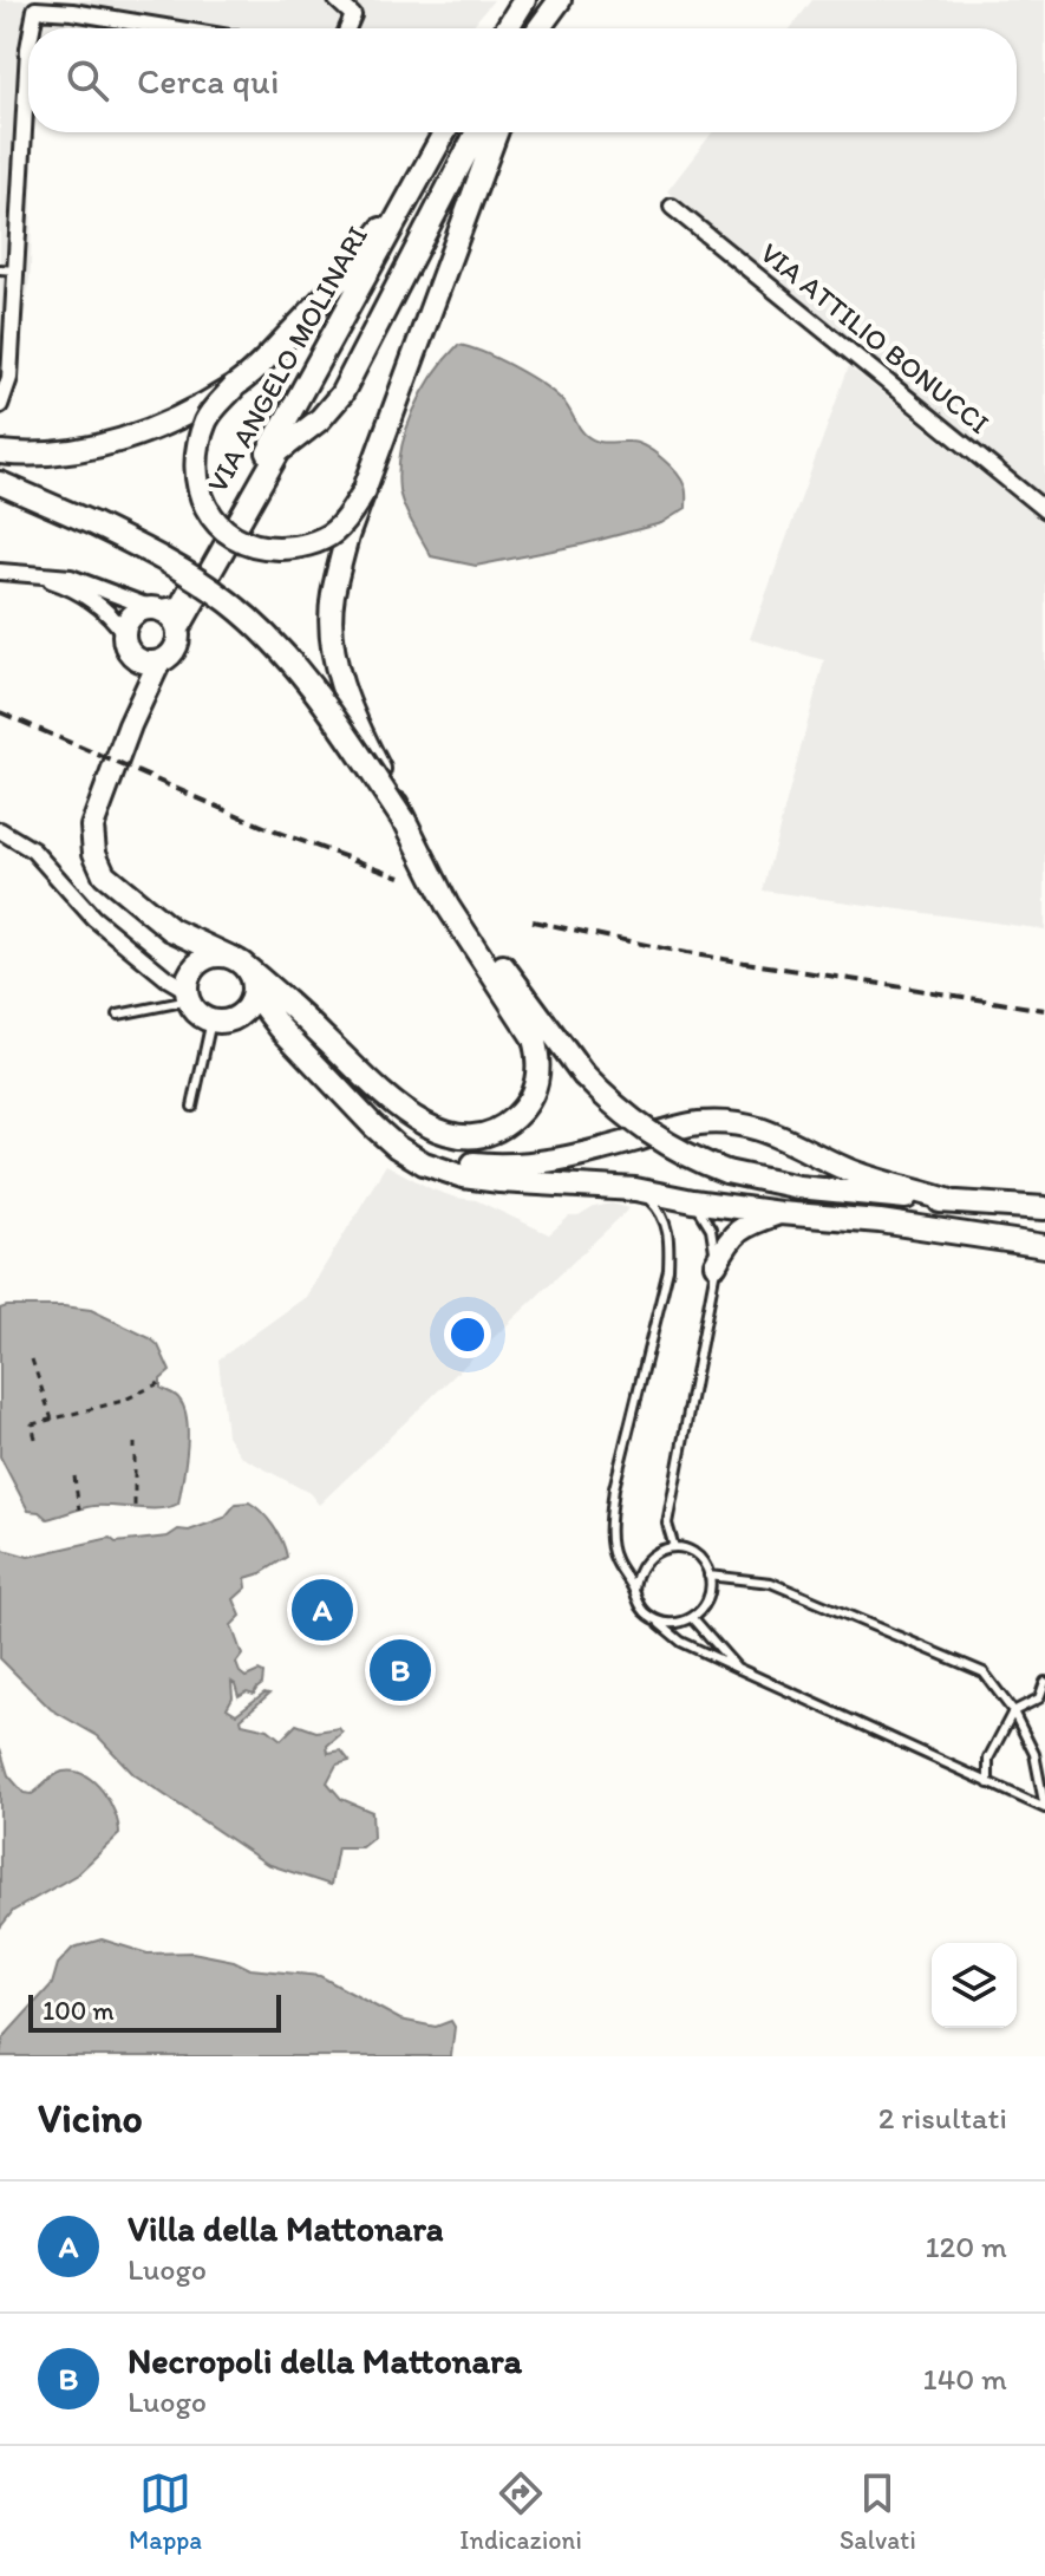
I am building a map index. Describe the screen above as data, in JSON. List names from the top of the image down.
{
  "streets": {
    "main road": ["VIA ANGELO MOLINARI"],
    "street": ["VIA ATTILIO BONUCCI"]
  },
  "scale_bar": "100 m",
  "page": {
    "search": "Cerca qui",
    "pins": ["A", "B"],
    "scale": "100 m",
    "heading": ["Vicino", "2 risultati"],
    "list": [
      {
        "mark": "A",
        "name": "Villa della Mattonara",
        "note": "Luogo",
        "value": "120 m"
      },
      {
        "mark": "B",
        "name": "Necropoli della Mattonara",
        "note": "Luogo",
        "value": "140 m"
      }
    ],
    "nav": ["Mappa", "Indicazioni", "Salvati"]
  }
}
